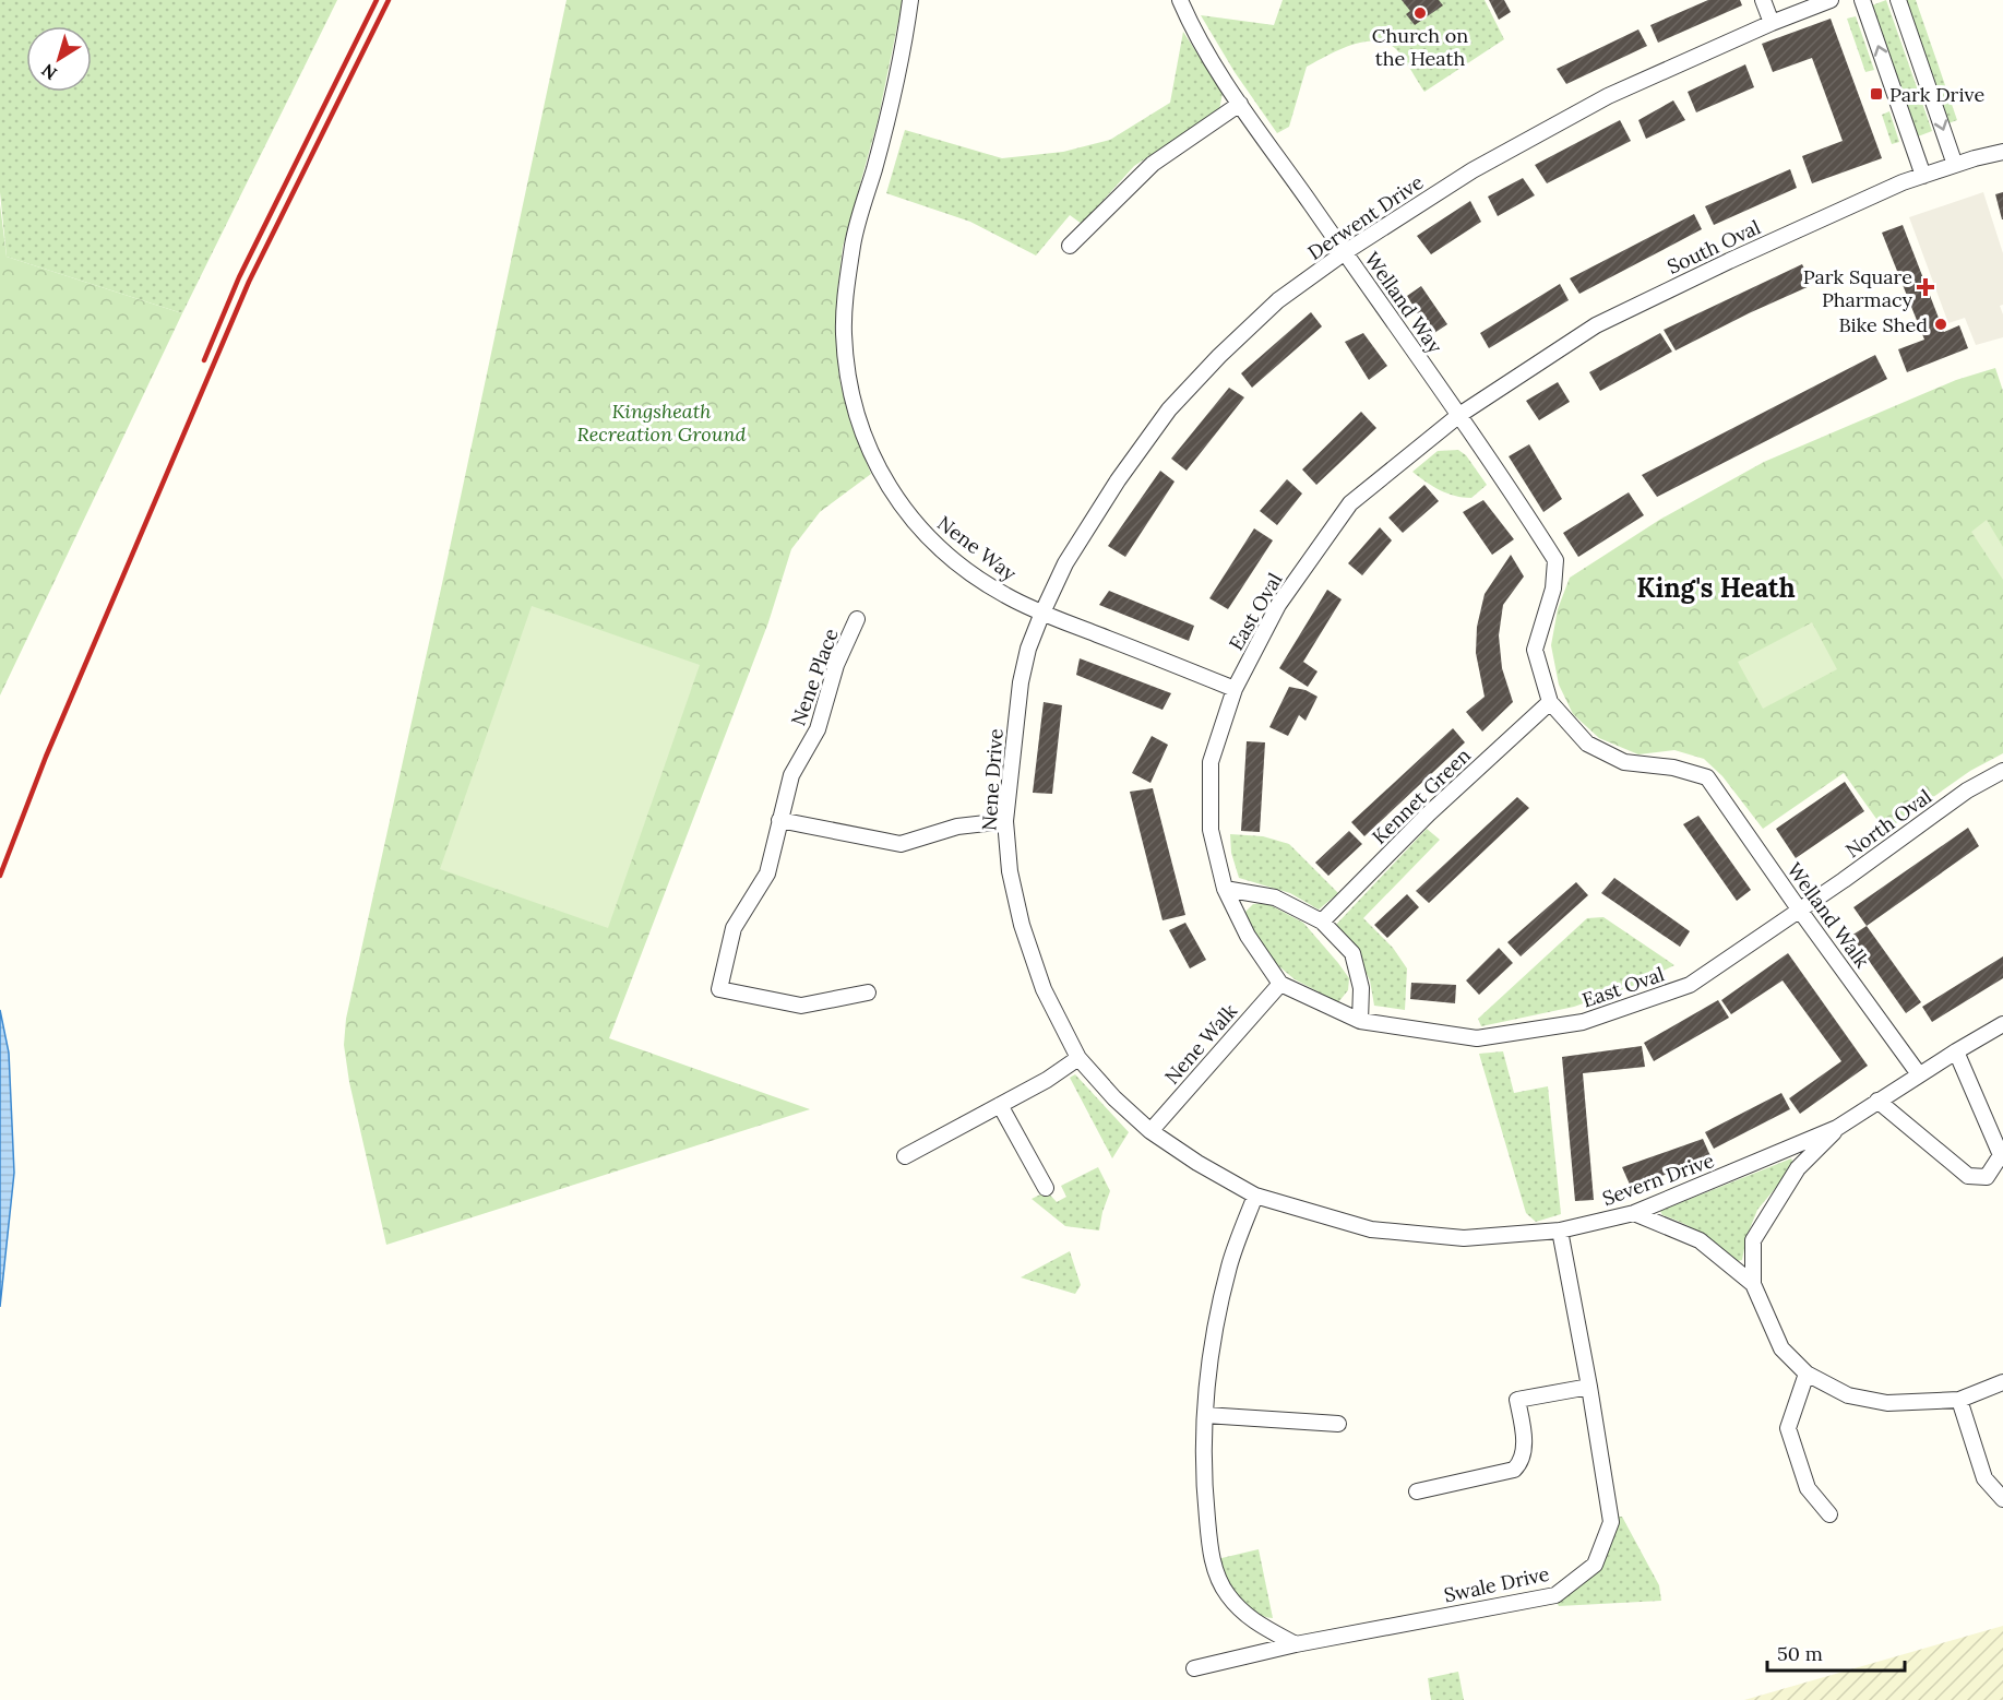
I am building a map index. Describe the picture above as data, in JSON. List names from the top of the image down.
{
  "streets": {
    "street": [
      "Derwent Drive",
      "South Oval",
      "Welland Way",
      "Nene Way",
      "East Oval",
      "Nene Place",
      "Nene Drive",
      "Kennet Green",
      "North Oval",
      "Welland Walk",
      "Nene Walk",
      "Severn Drive",
      "Swale Drive"
    ]
  },
  "crossings": [
    ["Derwent Drive", "Welland Way"],
    ["Derwent Drive", "Nene Way"],
    ["Derwent Drive", "Nene Drive"],
    ["South Oval", "Welland Way"],
    ["South Oval", "East Oval"],
    ["Welland Way", "East Oval"],
    ["Welland Way", "Kennet Green"],
    ["Welland Way", "Welland Walk"],
    ["Nene Way", "East Oval"],
    ["Nene Way", "Nene Drive"],
    ["East Oval", "North Oval"],
    ["East Oval", "Welland Walk"],
    ["East Oval", "Nene Walk"],
    ["Nene Drive", "Nene Walk"],
    ["Nene Drive", "Severn Drive"],
    ["Kennet Green", "Welland Walk"],
    ["North Oval", "Welland Walk"],
    ["Welland Walk", "Severn Drive"],
    ["Severn Drive", "Swale Drive"]
  ],
  "districts": ["King's Heath"],
  "parks": ["Kingsheath Recreation Ground"],
  "places": {
    "other": ["Church on the Heath", "Bike Shed"],
    "transit": ["Park Drive"],
    "health": ["Park Square Pharmacy"]
  },
  "scale_bar": "50 m",
  "north": "bottom left"
}
